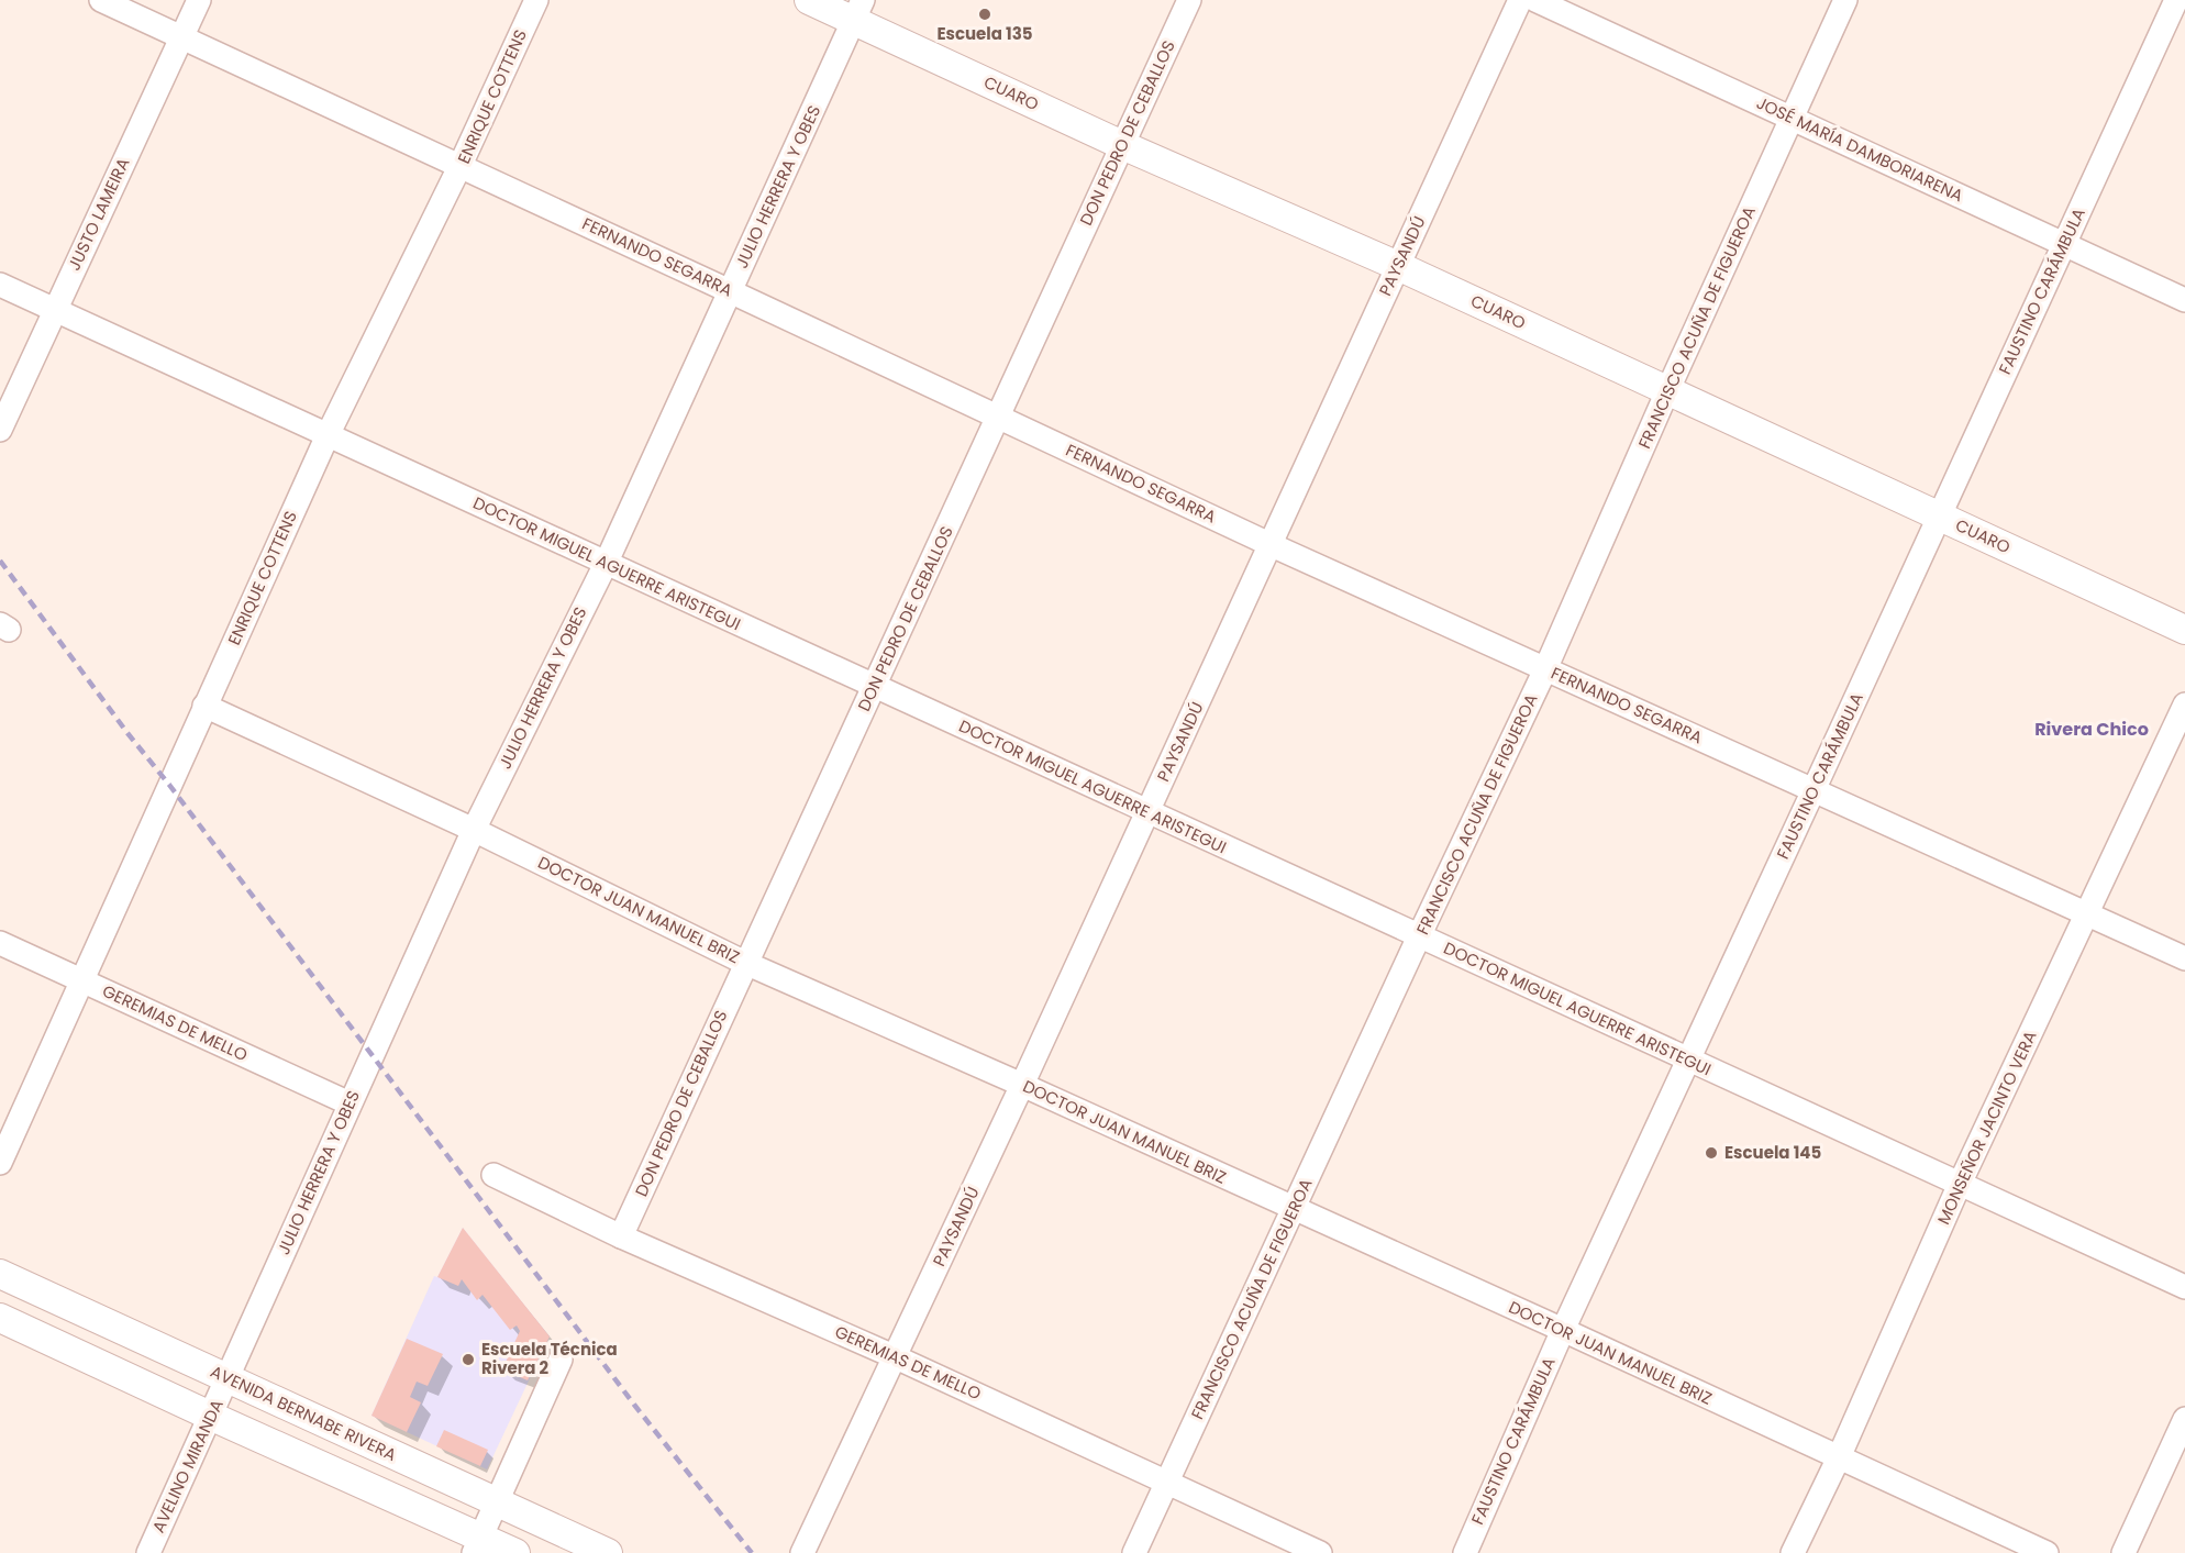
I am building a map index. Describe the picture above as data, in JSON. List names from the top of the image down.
{
  "streets": {
    "street": [
      "CUARO",
      "ENRIQUE COTTENS",
      "DON PEDRO DE CEBALLOS",
      "JOSÉ MARÍA DAMBORIARENA",
      "JULIO HERRERA Y OBES",
      "JUSTO LAMEIRA",
      "PAYSANDÚ",
      "FERNANDO SEGARRA",
      "FAUSTINO CARÁMBULA",
      "FRANCISCO ACUÑA DE FIGUEROA",
      "DOCTOR MIGUEL AGUERRE ARISTEGUI",
      "DOCTOR JUAN MANUEL BRIZ",
      "GEREMIAS DE MELLO",
      "MONSEÑOR JACINTO VERA",
      "AVENIDA BERNABE RIVERA",
      "AVELINO MIRANDA"
    ]
  },
  "crossings": [
    ["CUARO", "DON PEDRO DE CEBALLOS"],
    ["CUARO", "JULIO HERRERA Y OBES"],
    ["CUARO", "PAYSANDÚ"],
    ["CUARO", "FAUSTINO CARÁMBULA"],
    ["CUARO", "FRANCISCO ACUÑA DE FIGUEROA"],
    ["ENRIQUE COTTENS", "FERNANDO SEGARRA"],
    ["ENRIQUE COTTENS", "DOCTOR MIGUEL AGUERRE ARISTEGUI"],
    ["ENRIQUE COTTENS", "DOCTOR JUAN MANUEL BRIZ"],
    ["ENRIQUE COTTENS", "GEREMIAS DE MELLO"],
    ["DON PEDRO DE CEBALLOS", "FERNANDO SEGARRA"],
    ["DON PEDRO DE CEBALLOS", "DOCTOR MIGUEL AGUERRE ARISTEGUI"],
    ["DON PEDRO DE CEBALLOS", "DOCTOR JUAN MANUEL BRIZ"],
    ["DON PEDRO DE CEBALLOS", "GEREMIAS DE MELLO"],
    ["JOSÉ MARÍA DAMBORIARENA", "FAUSTINO CARÁMBULA"],
    ["JOSÉ MARÍA DAMBORIARENA", "FRANCISCO ACUÑA DE FIGUEROA"],
    ["JULIO HERRERA Y OBES", "FERNANDO SEGARRA"],
    ["JULIO HERRERA Y OBES", "DOCTOR MIGUEL AGUERRE ARISTEGUI"],
    ["JULIO HERRERA Y OBES", "DOCTOR JUAN MANUEL BRIZ"],
    ["JULIO HERRERA Y OBES", "GEREMIAS DE MELLO"],
    ["JULIO HERRERA Y OBES", "AVENIDA BERNABE RIVERA"],
    ["JULIO HERRERA Y OBES", "AVELINO MIRANDA"],
    ["JUSTO LAMEIRA", "FERNANDO SEGARRA"],
    ["JUSTO LAMEIRA", "DOCTOR MIGUEL AGUERRE ARISTEGUI"],
    ["PAYSANDÚ", "FERNANDO SEGARRA"],
    ["PAYSANDÚ", "DOCTOR MIGUEL AGUERRE ARISTEGUI"],
    ["PAYSANDÚ", "DOCTOR JUAN MANUEL BRIZ"],
    ["PAYSANDÚ", "GEREMIAS DE MELLO"],
    ["FERNANDO SEGARRA", "FAUSTINO CARÁMBULA"],
    ["FERNANDO SEGARRA", "FRANCISCO ACUÑA DE FIGUEROA"],
    ["FERNANDO SEGARRA", "MONSEÑOR JACINTO VERA"],
    ["FAUSTINO CARÁMBULA", "DOCTOR MIGUEL AGUERRE ARISTEGUI"],
    ["FAUSTINO CARÁMBULA", "DOCTOR JUAN MANUEL BRIZ"],
    ["FRANCISCO ACUÑA DE FIGUEROA", "DOCTOR MIGUEL AGUERRE ARISTEGUI"],
    ["FRANCISCO ACUÑA DE FIGUEROA", "DOCTOR JUAN MANUEL BRIZ"],
    ["FRANCISCO ACUÑA DE FIGUEROA", "GEREMIAS DE MELLO"],
    ["DOCTOR MIGUEL AGUERRE ARISTEGUI", "MONSEÑOR JACINTO VERA"],
    ["DOCTOR JUAN MANUEL BRIZ", "MONSEÑOR JACINTO VERA"],
    ["AVENIDA BERNABE RIVERA", "AVELINO MIRANDA"]
  ],
  "districts": ["Rivera Chico"],
  "places": ["Escuela 135", "Escuela 145", "Escuela Técnica Rivera 2"]
}
